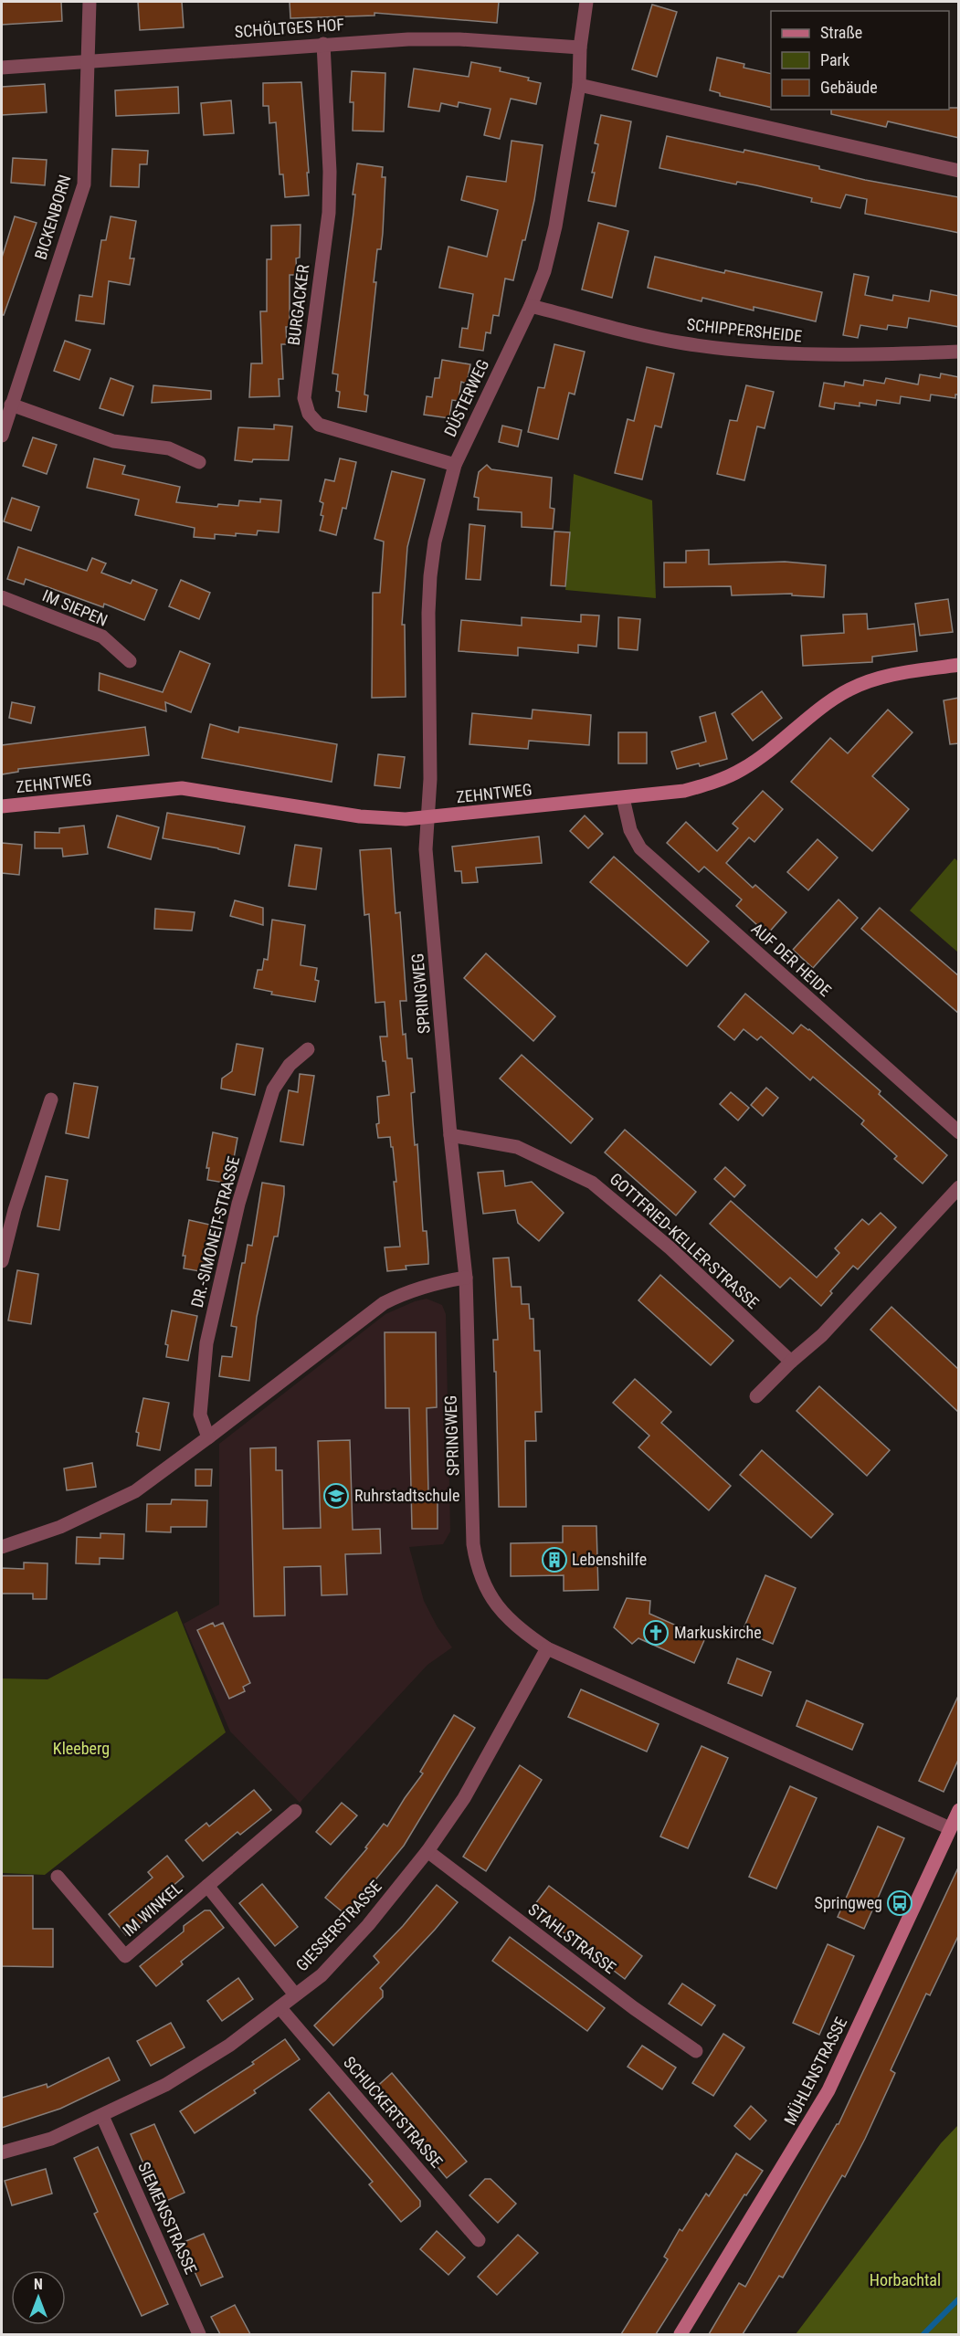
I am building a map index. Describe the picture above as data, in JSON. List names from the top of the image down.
{
  "streets": {
    "street": [
      "SCHÖLTGES HOF",
      "BICKENBORN",
      "BURGACKER",
      "SCHIPPERSHEIDE",
      "DÜSTERWEG",
      "IM SIEPEN",
      "ZEHNTWEG",
      "AUF DER HEIDE",
      "SPRINGWEG",
      "DR.-SIMONEIT-STRASSE",
      "GOTTFRIED-KELLER-STRASSE",
      "IM WINKEL",
      "GIESSERSTRASSE",
      "STAHLSTRASSE",
      "MÜHLENSTRASSE",
      "SCHUCKERTSTRASSE",
      "SIEMENSSTRASSE"
    ]
  },
  "crossings": [
    ["SCHÖLTGES HOF", "BICKENBORN"],
    ["SCHÖLTGES HOF", "BURGACKER"],
    ["SCHÖLTGES HOF", "DÜSTERWEG"],
    ["BURGACKER", "DÜSTERWEG"],
    ["SCHIPPERSHEIDE", "DÜSTERWEG"],
    ["DÜSTERWEG", "ZEHNTWEG"],
    ["DÜSTERWEG", "SPRINGWEG"],
    ["ZEHNTWEG", "AUF DER HEIDE"],
    ["ZEHNTWEG", "SPRINGWEG"],
    ["SPRINGWEG", "GOTTFRIED-KELLER-STRASSE"],
    ["SPRINGWEG", "GIESSERSTRASSE"],
    ["SPRINGWEG", "MÜHLENSTRASSE"],
    ["IM WINKEL", "GIESSERSTRASSE"],
    ["GIESSERSTRASSE", "STAHLSTRASSE"],
    ["GIESSERSTRASSE", "SCHUCKERTSTRASSE"],
    ["GIESSERSTRASSE", "SIEMENSSTRASSE"]
  ],
  "parks": ["Kleeberg", "Horbachtal"],
  "places": {
    "school or university": ["Ruhrstadtschule"],
    "building": ["Lebenshilfe"],
    "church": ["Markuskirche"],
    "bus stop": ["Springweg"]
  },
  "legend": ["Straße", "Park", "Gebäude"],
  "north": "top"
}
